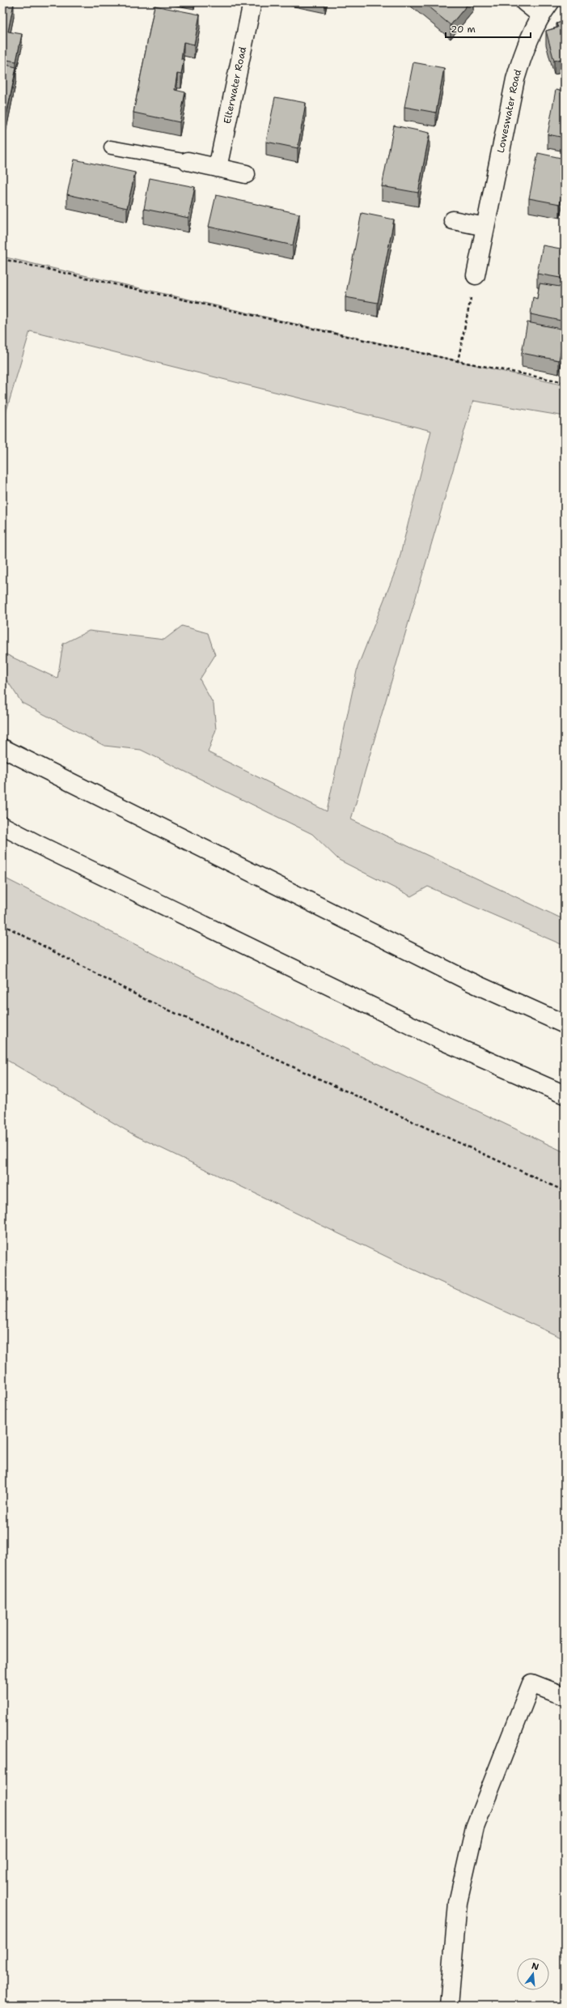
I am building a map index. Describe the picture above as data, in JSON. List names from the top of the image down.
{
  "streets": {
    "main road": ["Elterwater Road", "Loweswater Road"]
  },
  "scale_bar": "20 m",
  "north": "top"
}
